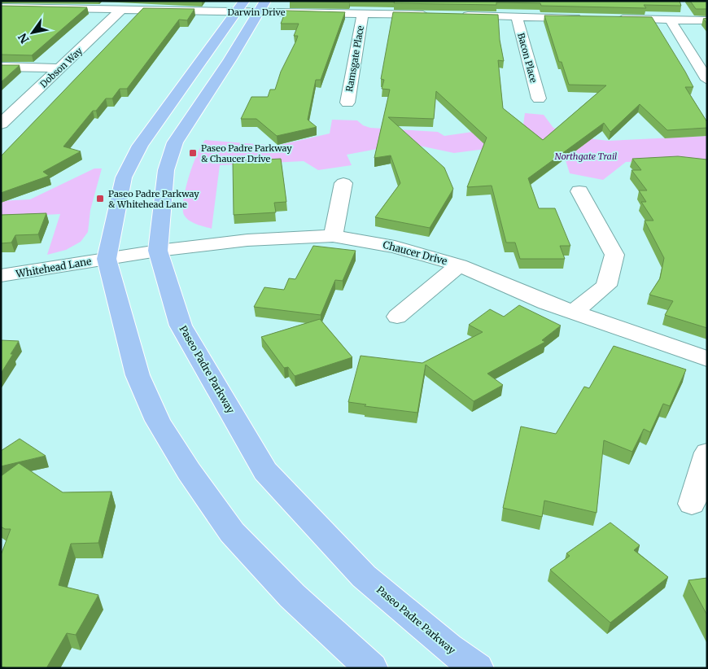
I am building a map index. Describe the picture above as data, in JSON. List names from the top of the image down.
{
  "streets": {
    "main road": ["Paseo Padre Parkway"],
    "street": [
      "Darwin Drive",
      "Bacon Place",
      "Ramsgate Place",
      "Dobson Way",
      "Chaucer Drive",
      "Whitehead Lane"
    ]
  },
  "crossings": [
    ["Darwin Drive", "Ramsgate Place"],
    ["Darwin Drive", "Dobson Way"],
    ["Darwin Drive", "Paseo Padre Parkway"],
    ["Chaucer Drive", "Whitehead Lane"],
    ["Chaucer Drive", "Paseo Padre Parkway"]
  ],
  "parks": ["Northgate Trail"],
  "places": {
    "transit": ["Paseo Padre Parkway & Chaucer Drive", "Paseo Padre Parkway & Whitehead Lane"]
  },
  "north": "bottom left"
}
